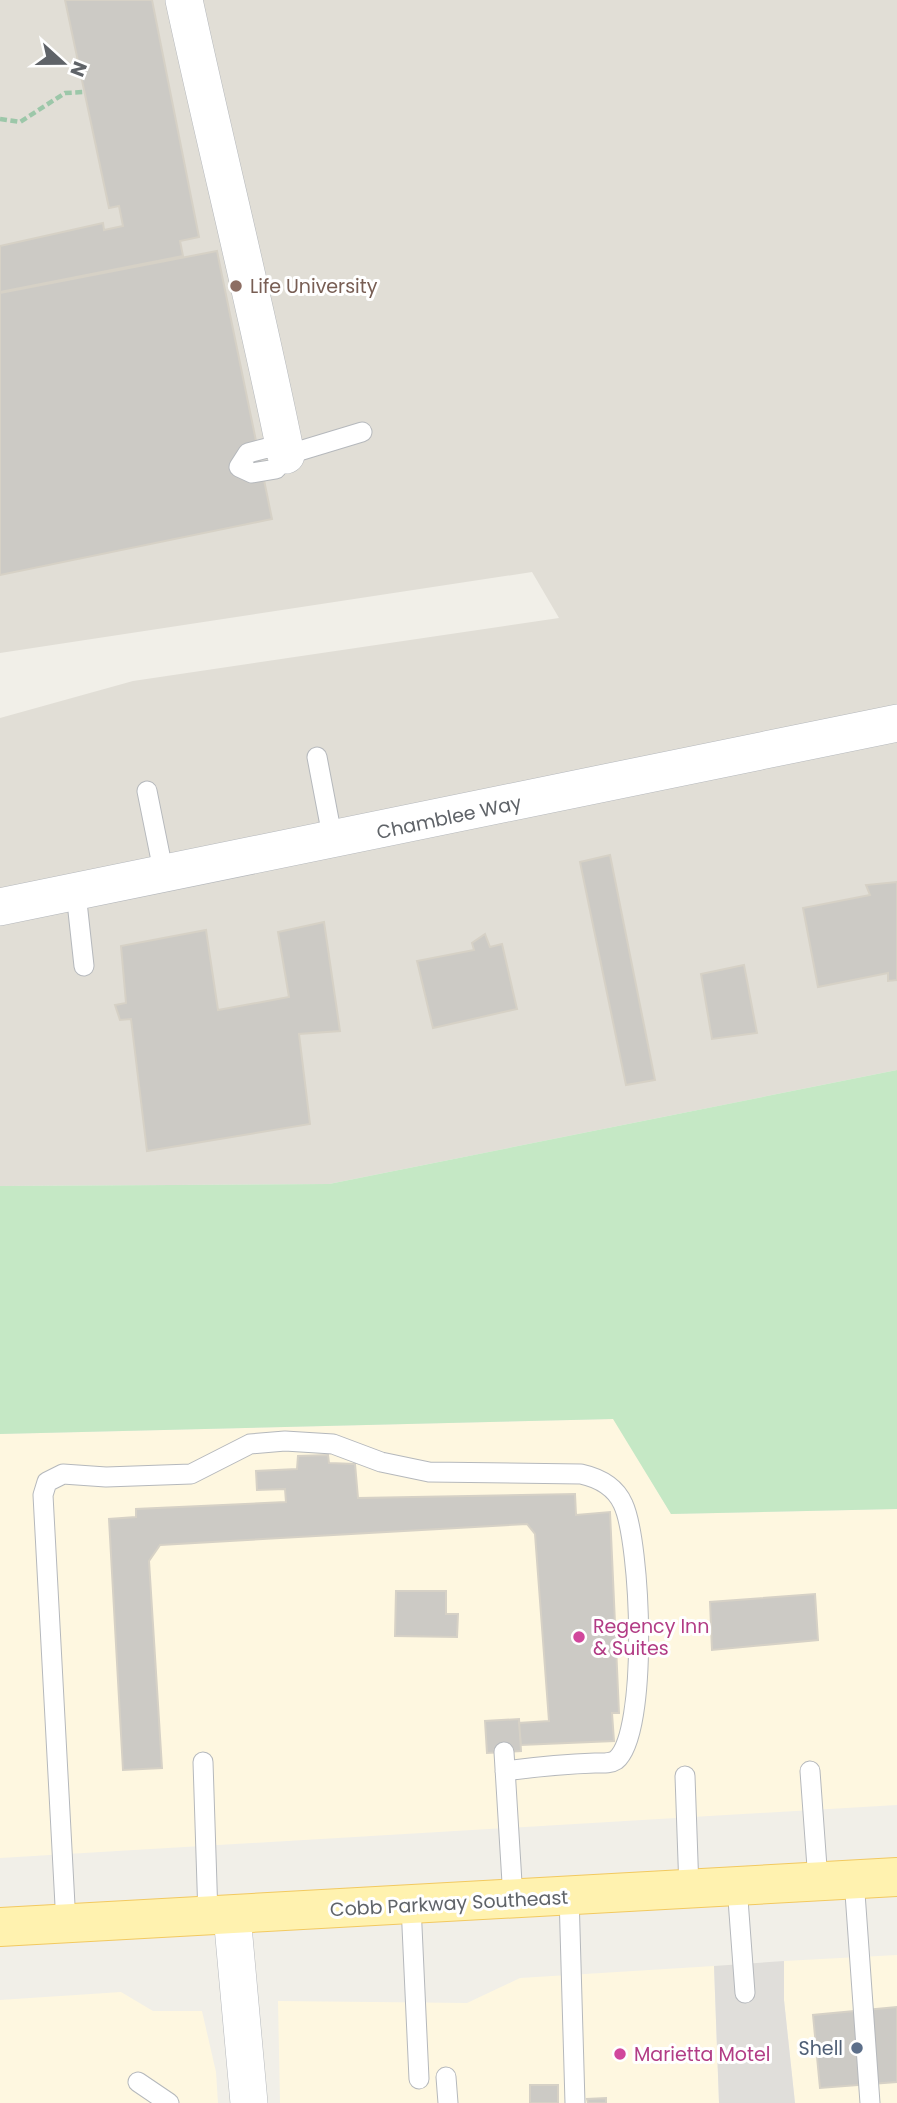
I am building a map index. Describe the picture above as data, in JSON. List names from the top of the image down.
{
  "streets": {
    "main road": ["Cobb Parkway Southeast"],
    "street": ["Chamblee Way"]
  },
  "places": [
    "Life University",
    "Regency Inn & Suites",
    "Shell",
    "Marietta Motel"
  ],
  "north": "right"
}
